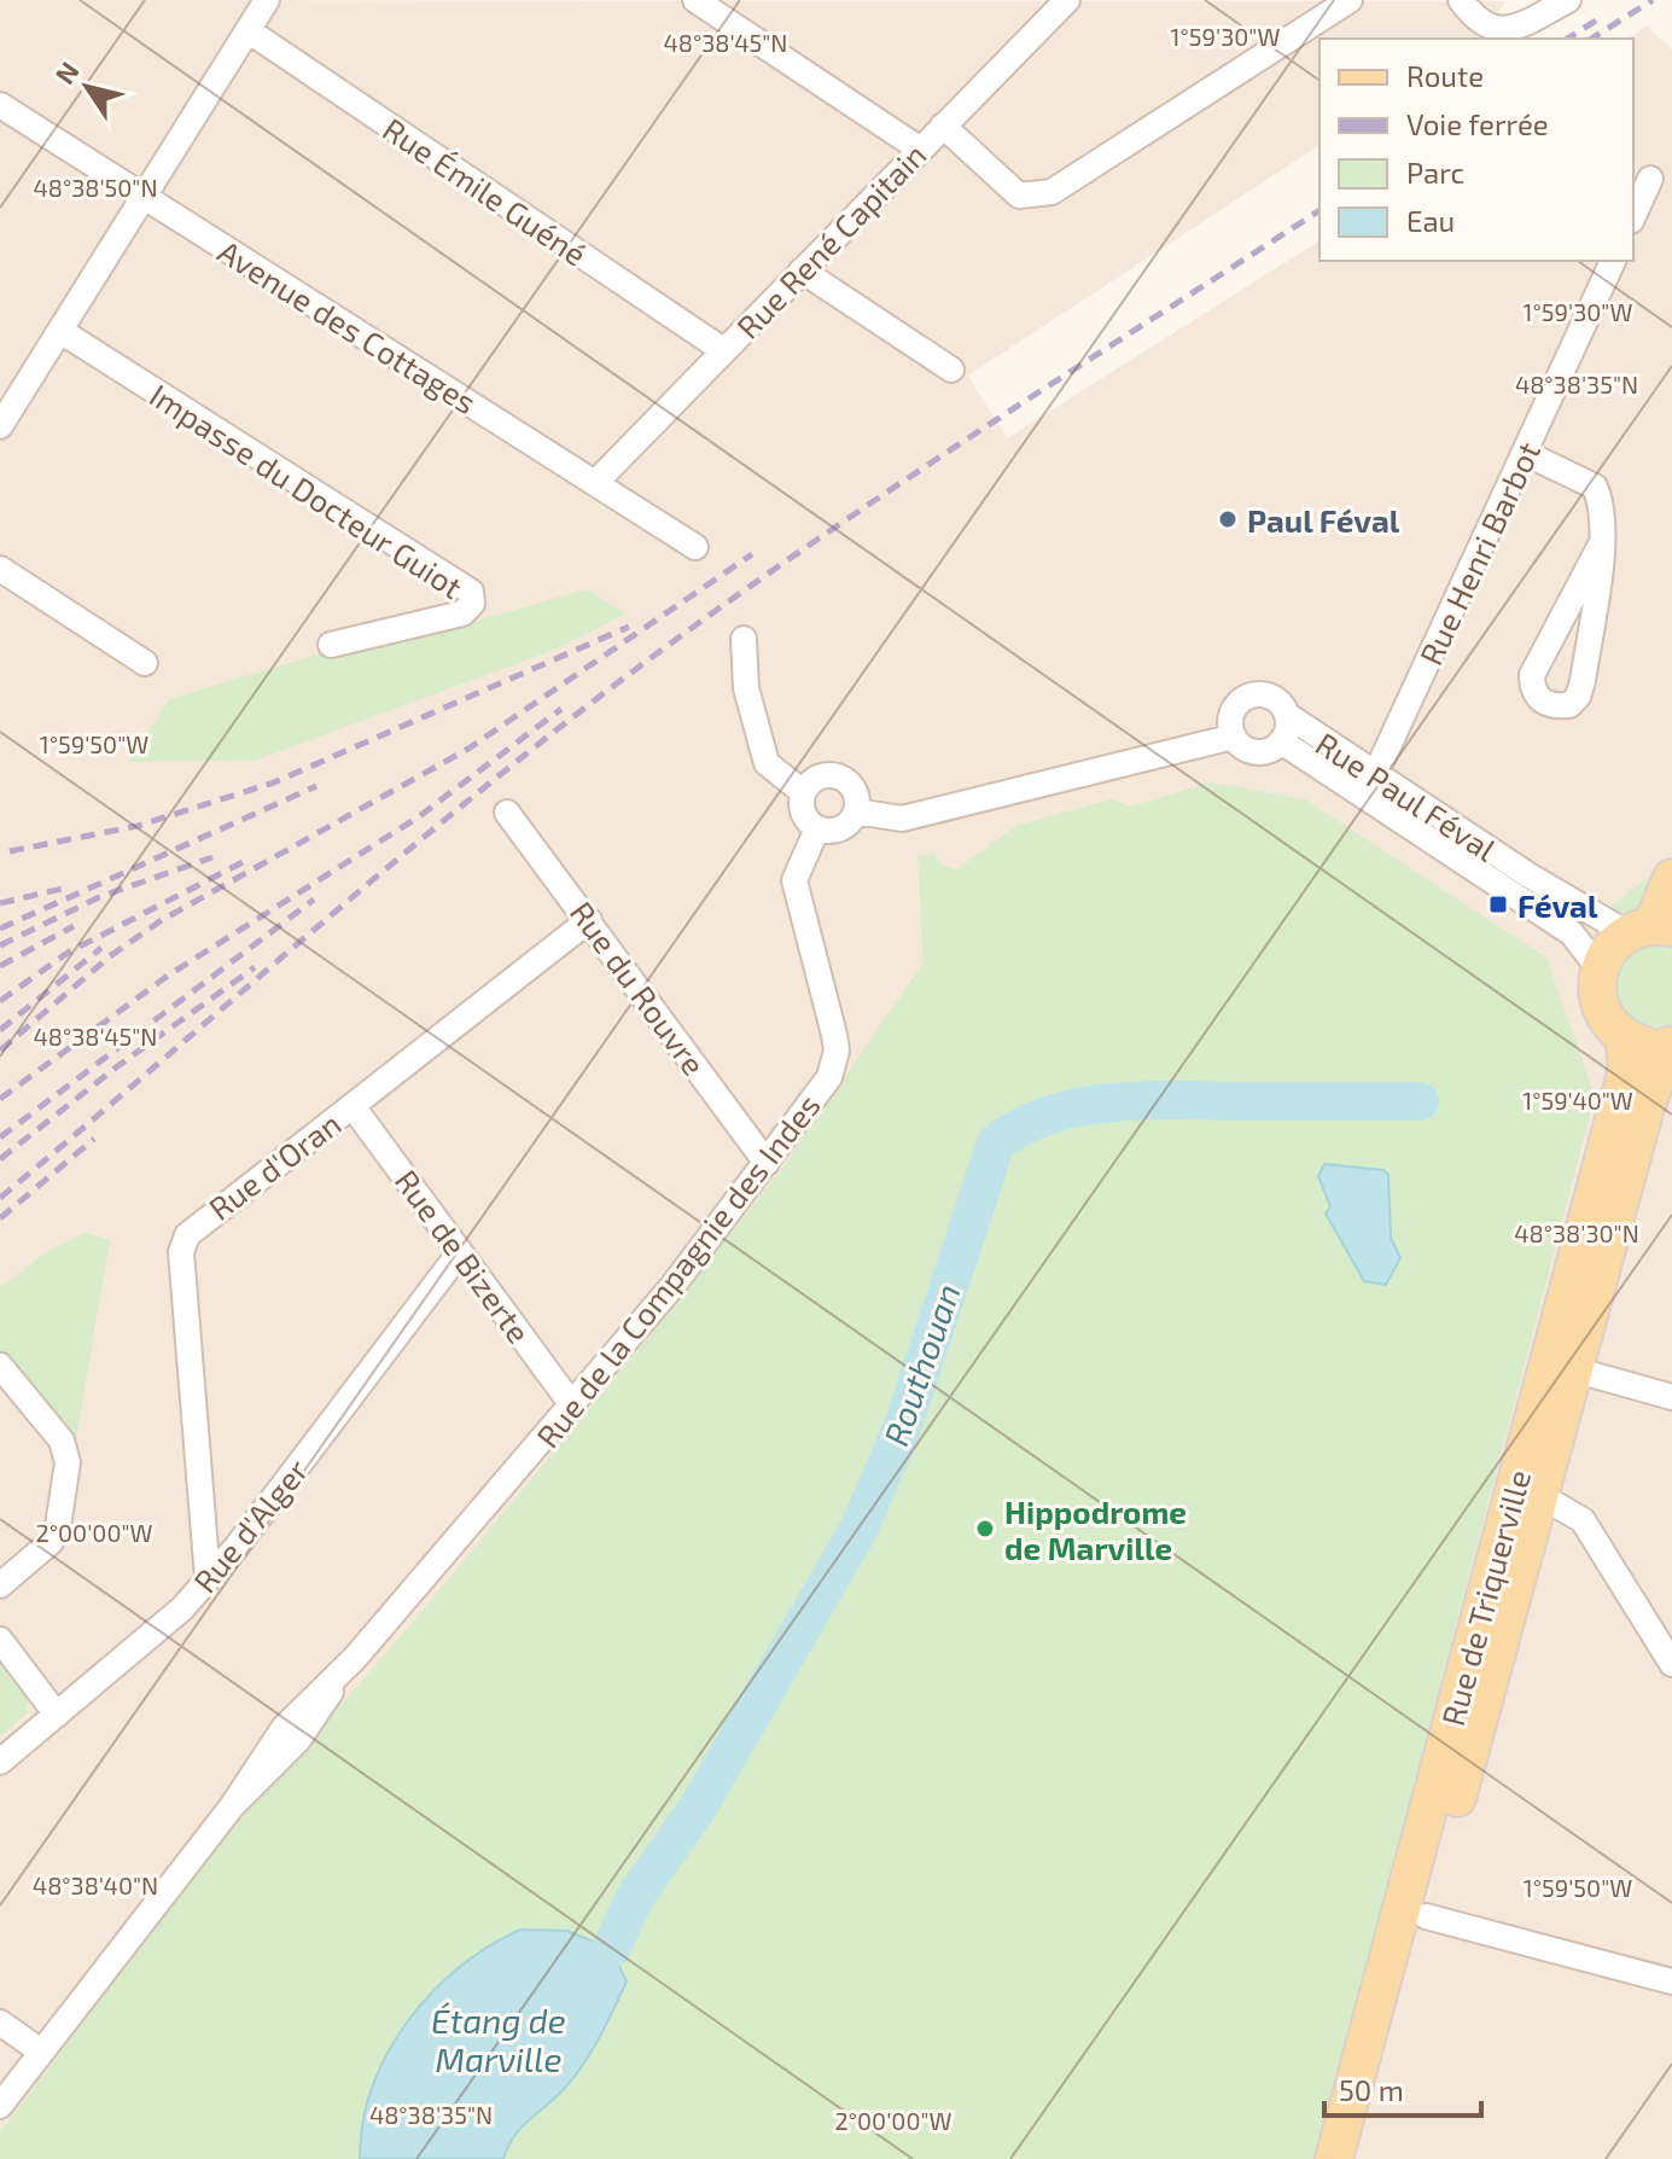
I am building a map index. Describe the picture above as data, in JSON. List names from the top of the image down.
{
  "streets": {
    "main road": ["Rue de Triquerville"],
    "street": [
      "Rue Émile Guéné",
      "Rue René Capitain",
      "Avenue des Cottages",
      "Impasse du Docteur Guiot",
      "Rue Henri Barbot",
      "Rue Paul Féval",
      "Rue du Rouvre",
      "Rue d'Oran",
      "Rue de Bizerte",
      "Rue de la Compagnie des Indes",
      "Rue d'Alger"
    ]
  },
  "crossings": [
    ["Rue Émile Guéné", "Rue René Capitain"],
    ["Rue René Capitain", "Avenue des Cottages"],
    ["Rue Henri Barbot", "Rue Paul Féval"],
    ["Rue du Rouvre", "Rue d'Oran"],
    ["Rue du Rouvre", "Rue de la Compagnie des Indes"],
    ["Rue d'Oran", "Rue de Bizerte"],
    ["Rue d'Oran", "Rue d'Alger"],
    ["Rue de Bizerte", "Rue de la Compagnie des Indes"],
    ["Rue de Bizerte", "Rue d'Alger"]
  ],
  "water": ["Routhouan", "Étang de Marville"],
  "places": {
    "other": ["Paul Féval", "Hippodrome de Marville"],
    "transit": ["Féval"]
  },
  "legend": [
    "Route",
    "Voie ferrée",
    "Parc",
    "Eau"
  ],
  "scale_bar": "50 m",
  "north": "top left",
  "coordinates": [
    "1°59'30\"W",
    "48°38'45\"N",
    "48°38'50\"N",
    "48°38'35\"N",
    "1°59'50\"W",
    "1°59'40\"W",
    "48°38'30\"N",
    "2°00'00\"W",
    "48°38'40\"N"
  ]
}
